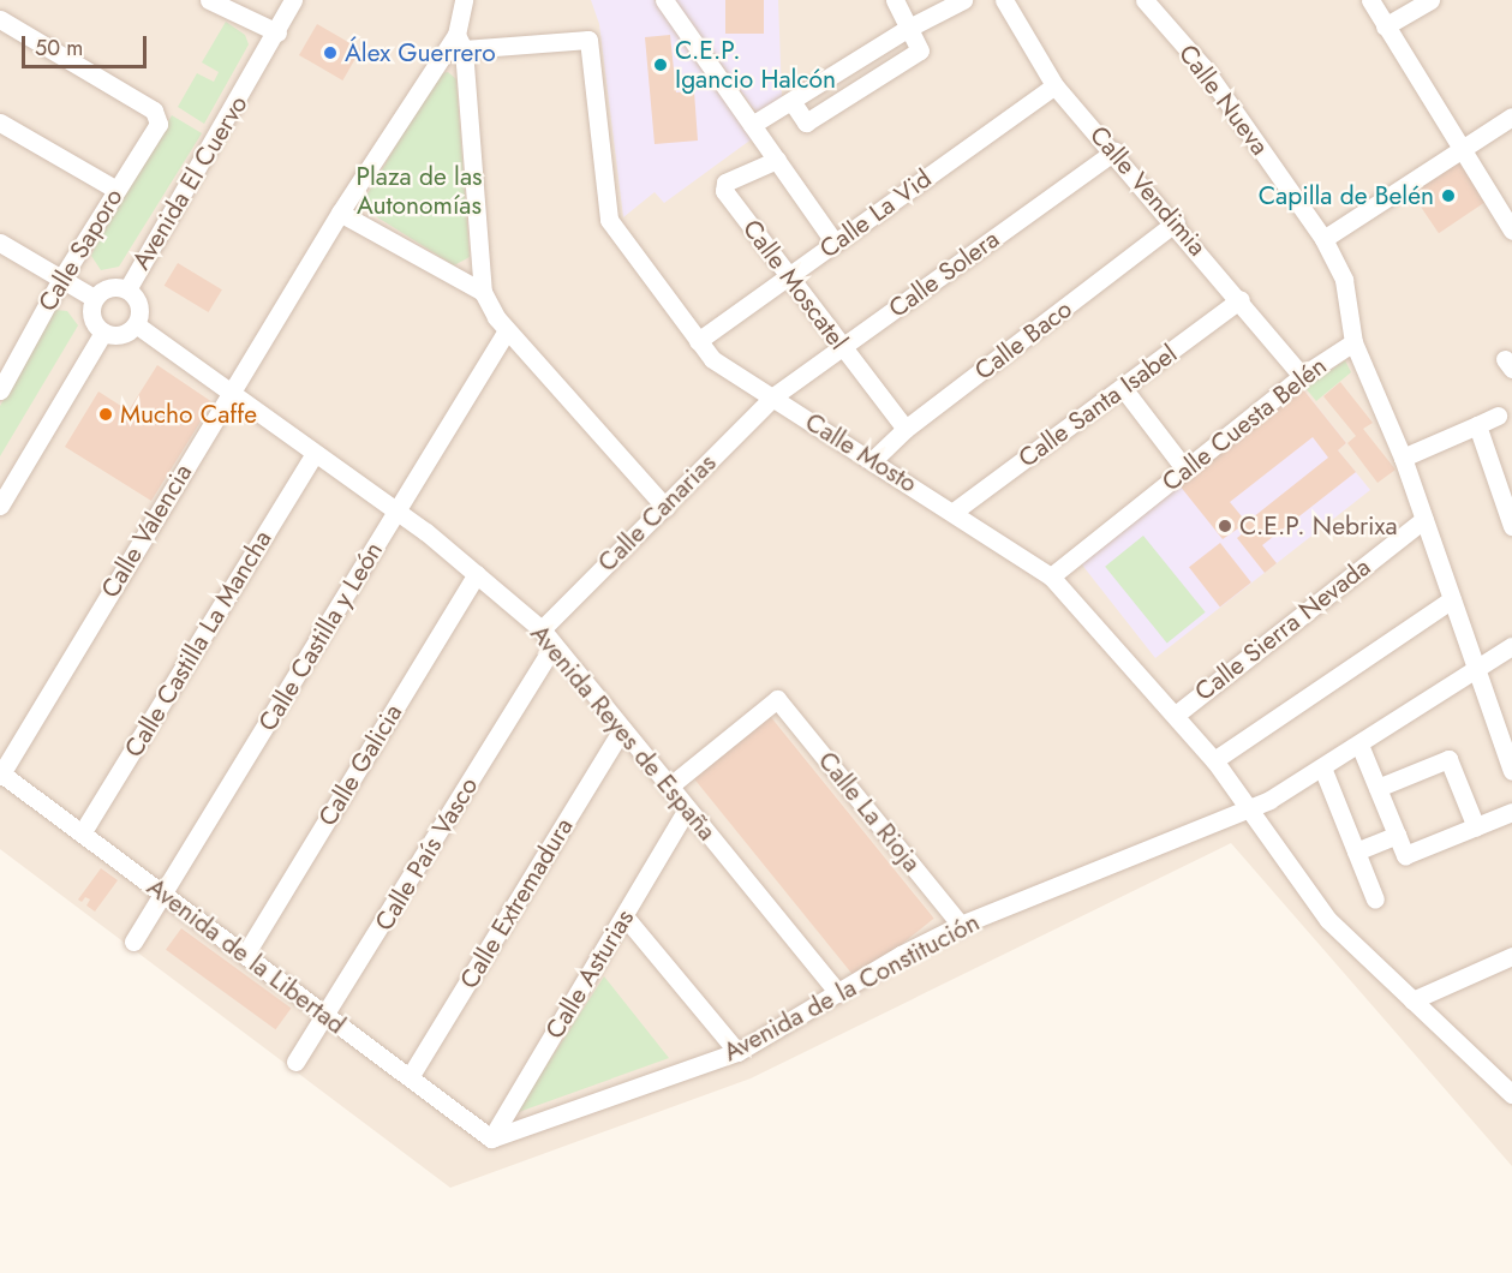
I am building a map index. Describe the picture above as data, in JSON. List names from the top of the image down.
{
  "streets": {
    "street": [
      "Calle Nueva",
      "Avenida El Cuervo",
      "Calle Vendimia",
      "Calle La Vid",
      "Calle Saporo",
      "Calle Solera",
      "Calle Moscatel",
      "Calle Baco",
      "Calle Santa Isabel",
      "Calle Cuesta Belén",
      "Calle Mosto",
      "Calle Canarias",
      "Calle Valencia",
      "Calle Sierra Nevada",
      "Calle Castilla y León",
      "Calle Castilla La Mancha",
      "Avenida Reyes de España",
      "Calle Galicia",
      "Calle La Rioja",
      "Calle País Vasco",
      "Calle Extremadura",
      "Avenida de la Libertad",
      "Calle Asturias",
      "Avenida de la Constitución"
    ]
  },
  "crossings": [
    ["Calle Nueva", "Calle Cuesta Belén"],
    ["Avenida El Cuervo", "Avenida Reyes de España"],
    ["Calle Vendimia", "Calle La Vid"],
    ["Calle Vendimia", "Calle Solera"],
    ["Calle Vendimia", "Calle Baco"],
    ["Calle Vendimia", "Calle Santa Isabel"],
    ["Calle Vendimia", "Calle Cuesta Belén"],
    ["Calle La Vid", "Calle Moscatel"],
    ["Calle La Vid", "Calle Mosto"],
    ["Calle Solera", "Calle Moscatel"],
    ["Calle Solera", "Calle Mosto"],
    ["Calle Solera", "Calle Canarias"],
    ["Calle Moscatel", "Calle Baco"],
    ["Calle Baco", "Calle Mosto"],
    ["Calle Santa Isabel", "Calle Mosto"],
    ["Calle Cuesta Belén", "Calle Mosto"],
    ["Calle Mosto", "Calle Canarias"],
    ["Calle Mosto", "Calle Sierra Nevada"],
    ["Calle Mosto", "Avenida de la Constitución"],
    ["Calle Canarias", "Avenida Reyes de España"],
    ["Calle Valencia", "Avenida Reyes de España"],
    ["Calle Valencia", "Avenida de la Libertad"],
    ["Calle Castilla y León", "Avenida Reyes de España"],
    ["Calle Castilla y León", "Avenida de la Libertad"],
    ["Calle Castilla La Mancha", "Avenida Reyes de España"],
    ["Calle Castilla La Mancha", "Avenida de la Libertad"],
    ["Avenida Reyes de España", "Calle Galicia"],
    ["Avenida Reyes de España", "Calle La Rioja"],
    ["Avenida Reyes de España", "Calle País Vasco"],
    ["Avenida Reyes de España", "Calle Extremadura"],
    ["Avenida Reyes de España", "Calle Asturias"],
    ["Avenida Reyes de España", "Avenida de la Constitución"],
    ["Calle Galicia", "Avenida de la Libertad"],
    ["Calle La Rioja", "Avenida de la Constitución"],
    ["Calle País Vasco", "Avenida de la Libertad"],
    ["Calle Extremadura", "Avenida de la Libertad"],
    ["Avenida de la Libertad", "Calle Asturias"],
    ["Avenida de la Libertad", "Avenida de la Constitución"],
    ["Calle Asturias", "Avenida de la Constitución"]
  ],
  "parks": ["Plaza de las Autonomías"],
  "places": [
    "Álex Guerrero",
    "C.E.P. Igancio Halcón",
    "Capilla de Belén",
    "Mucho Caffe",
    "C.E.P. Nebrixa"
  ],
  "scale_bar": "50 m"
}
